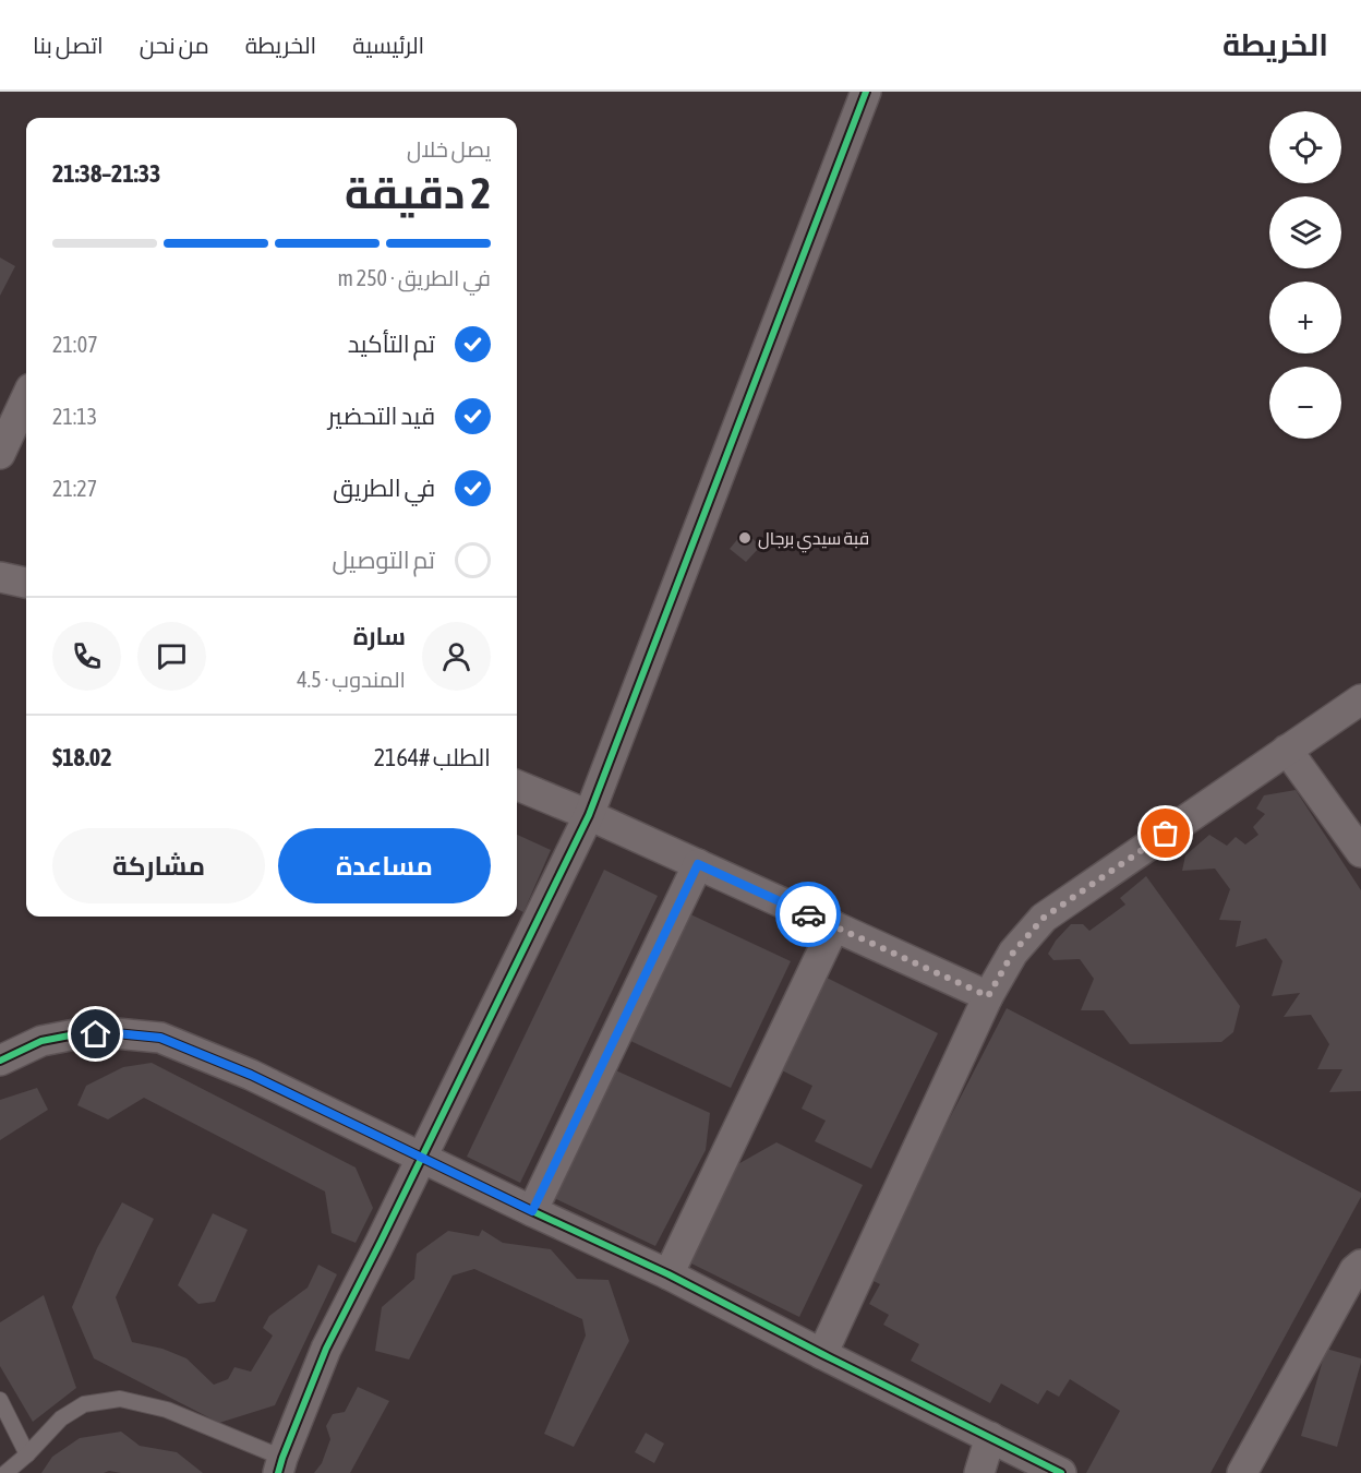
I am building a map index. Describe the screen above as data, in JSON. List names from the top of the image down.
{
  "places": ["قبة سيدي برجال"],
  "page": {
    "header": "الخريطة",
    "nav": [
      "الرئيسية",
      "الخريطة",
      "من نحن",
      "اتصل بنا"
    ],
    "map_buttons": ["+", "−"],
    "heading": ["2 دقيقة", "يصل خلال", "21:33–21:38"],
    "panel": [
      "سارة",
      "المندوب · 4.5",
      "الطلب #2164",
      "$18.02"
    ],
    "bar": "في الطريق · 250 m",
    "list": [
      ["تم التأكيد", "21:07"],
      ["قيد التحضير", "21:13"],
      ["في الطريق", "21:27"],
      "تم التوصيل"
    ],
    "buttons": ["مساعدة", "مشاركة"]
  }
}
